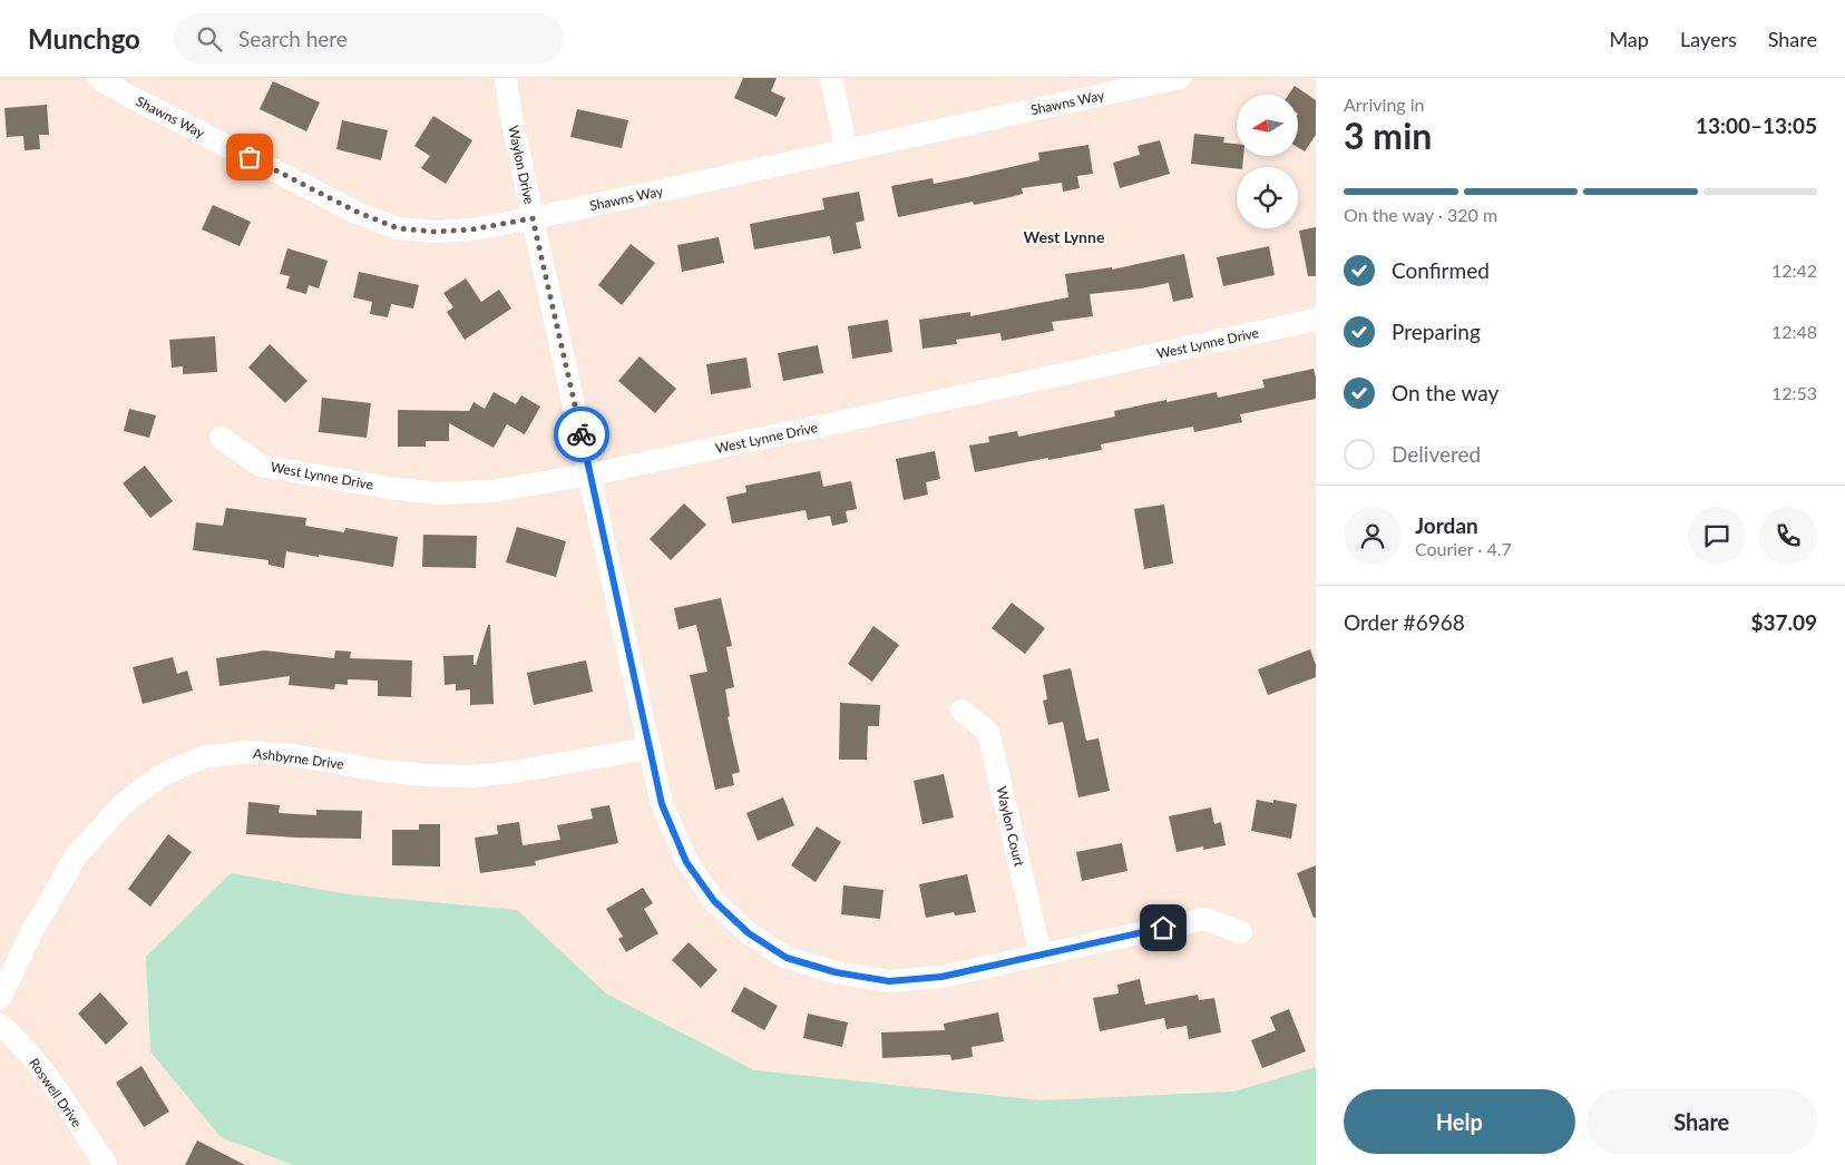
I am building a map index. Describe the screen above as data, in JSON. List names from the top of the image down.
{
  "streets": {
    "street": [
      "Shawns Way",
      "Waylon Drive",
      "West Lynne Drive",
      "Ashbyrne Drive",
      "Waylon Court",
      "Roswell Drive"
    ]
  },
  "crossings": [
    ["Shawns Way", "Waylon Drive"],
    ["Waylon Drive", "West Lynne Drive"],
    ["Waylon Drive", "Ashbyrne Drive"],
    ["Waylon Drive", "Waylon Court"]
  ],
  "districts": ["West Lynne"],
  "north": "left",
  "page": {
    "header": "Munchgo",
    "search": "Search here",
    "nav": ["Map", "Layers", "Share"],
    "heading": ["3 min", "Arriving in", "13:00–13:05"],
    "panel": [
      "Jordan",
      "Courier · 4.7",
      "Order #6968",
      "$37.09"
    ],
    "bar": "On the way · 320 m",
    "list": [
      ["Confirmed", "12:42"],
      ["Preparing", "12:48"],
      ["On the way", "12:53"],
      "Delivered"
    ],
    "buttons": ["Help", "Share"]
  }
}
